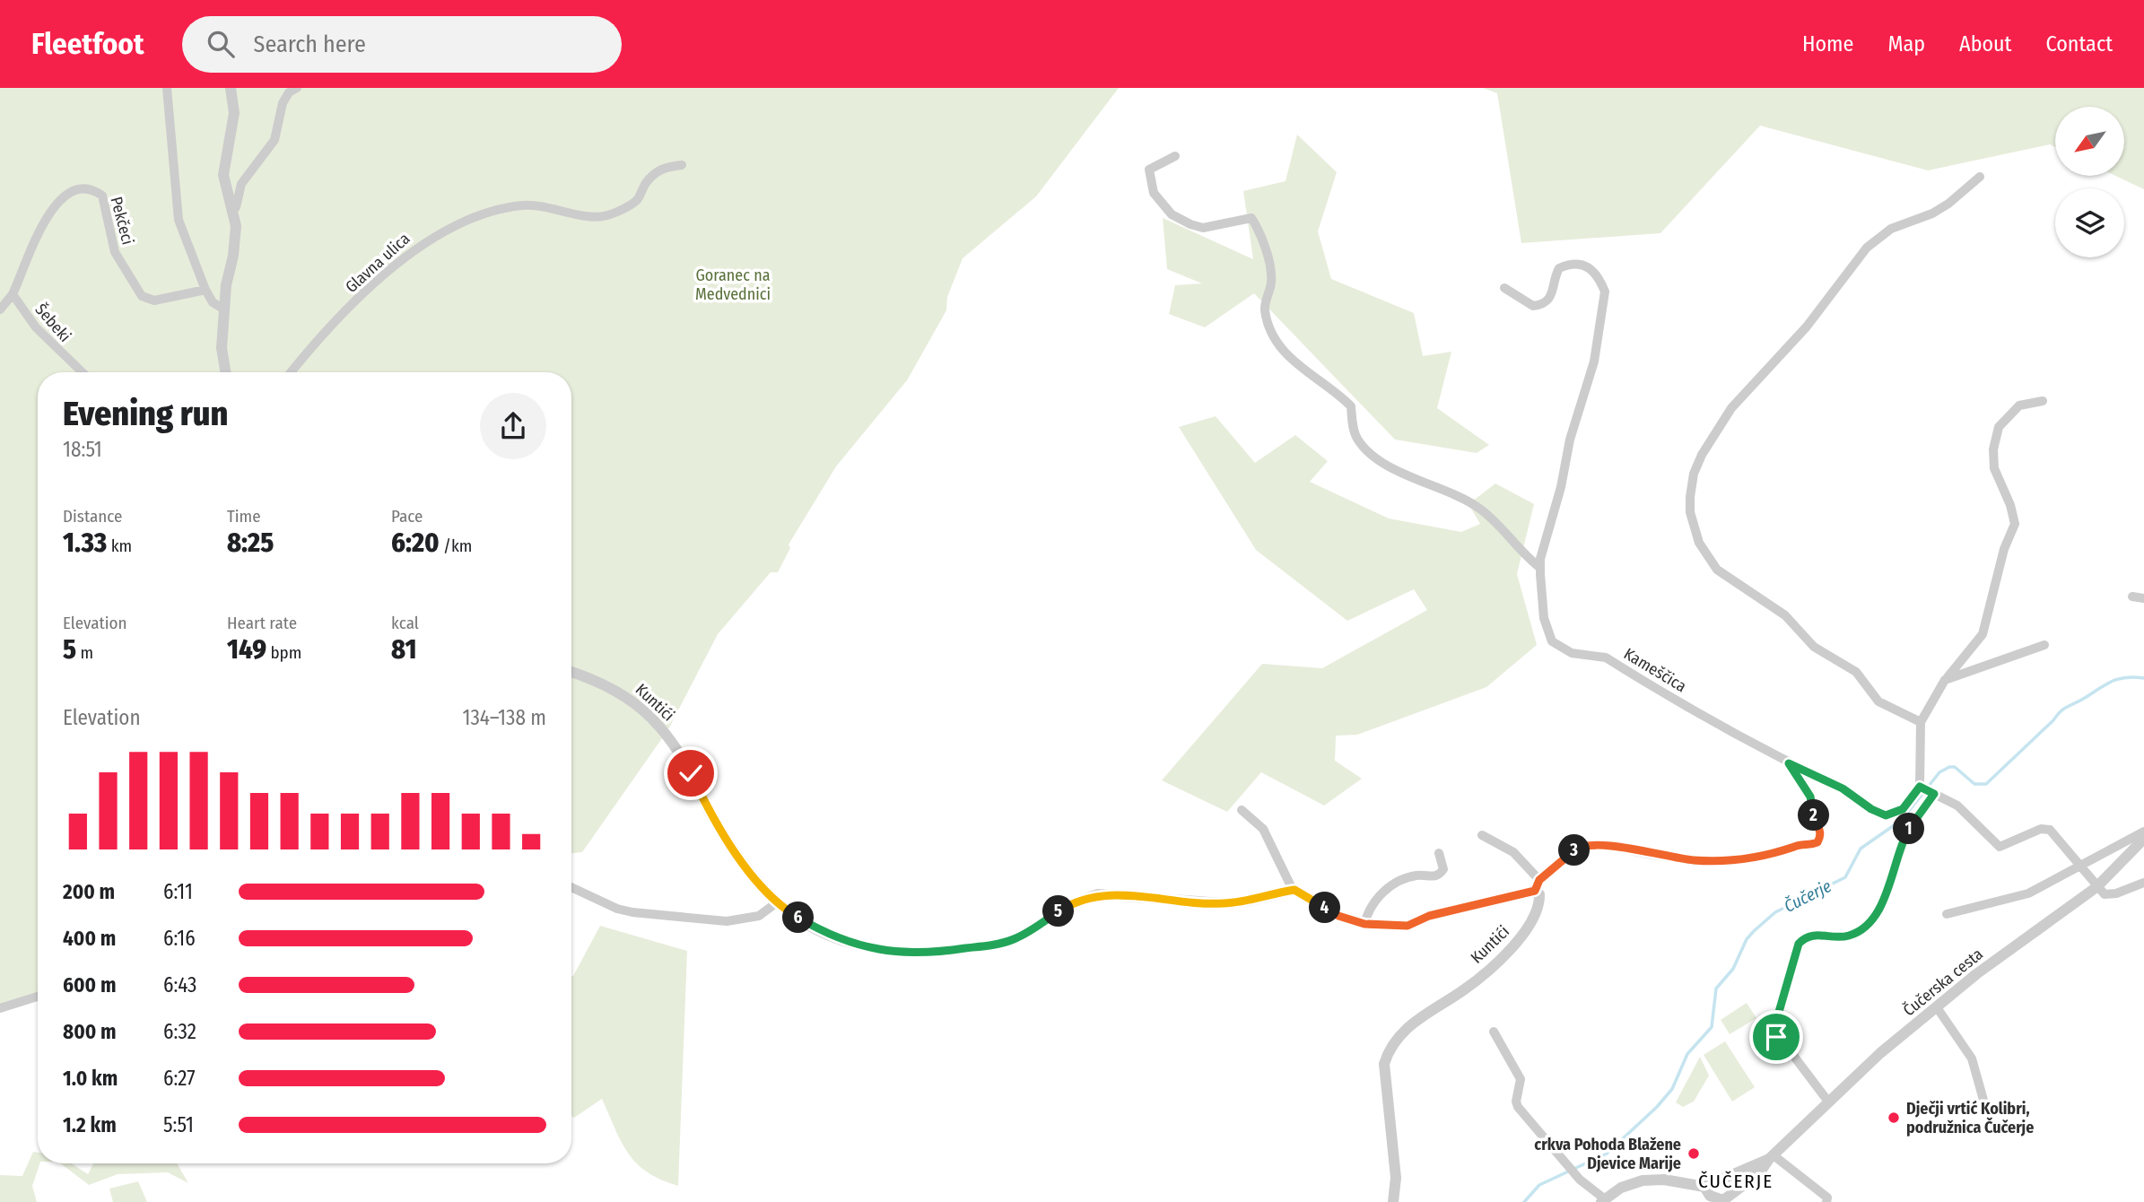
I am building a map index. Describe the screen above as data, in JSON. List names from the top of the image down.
{
  "streets": {
    "street": [
      "Pekčeci",
      "Glavna ulica",
      "Šebeki",
      "Kameščica",
      "Kuntići",
      "Čučerska cesta"
    ]
  },
  "crossings": [
    ["Pekčeci", "Šebeki"],
    ["Kameščica", "Kuntići"]
  ],
  "districts": ["ČUČERJE"],
  "water": ["Čučerje"],
  "parks": ["Goranec na Medvednici"],
  "places": ["Dječji vrtić Kolibri, podružnica Čučerje", "crkva Pohoda Blažene Djevice Marije"],
  "north": "bottom left",
  "page": {
    "header": "Fleetfoot",
    "search": "Search here",
    "nav": [
      "Home",
      "Map",
      "About",
      "Contact"
    ],
    "heading": ["Evening run", "18:51"],
    "stats": [
      ["Distance", "1.33 km"],
      ["Time", "8:25"],
      ["Pace", "6:20 /km"],
      ["Elevation", "5 m"],
      ["Heart rate", "149 bpm"],
      ["kcal", "81"]
    ],
    "chart": ["Elevation", "134–138 m"],
    "pins": [
      "2",
      "1",
      "3",
      "4",
      "5",
      "6"
    ],
    "list": [
      {
        "name": "200 m",
        "note": "6:11"
      },
      {
        "name": "400 m",
        "note": "6:16"
      },
      {
        "name": "600 m",
        "note": "6:43"
      },
      {
        "name": "800 m",
        "note": "6:32"
      },
      {
        "name": "1.0 km",
        "note": "6:27"
      },
      {
        "name": "1.2 km",
        "note": "5:51"
      }
    ]
  }
}
